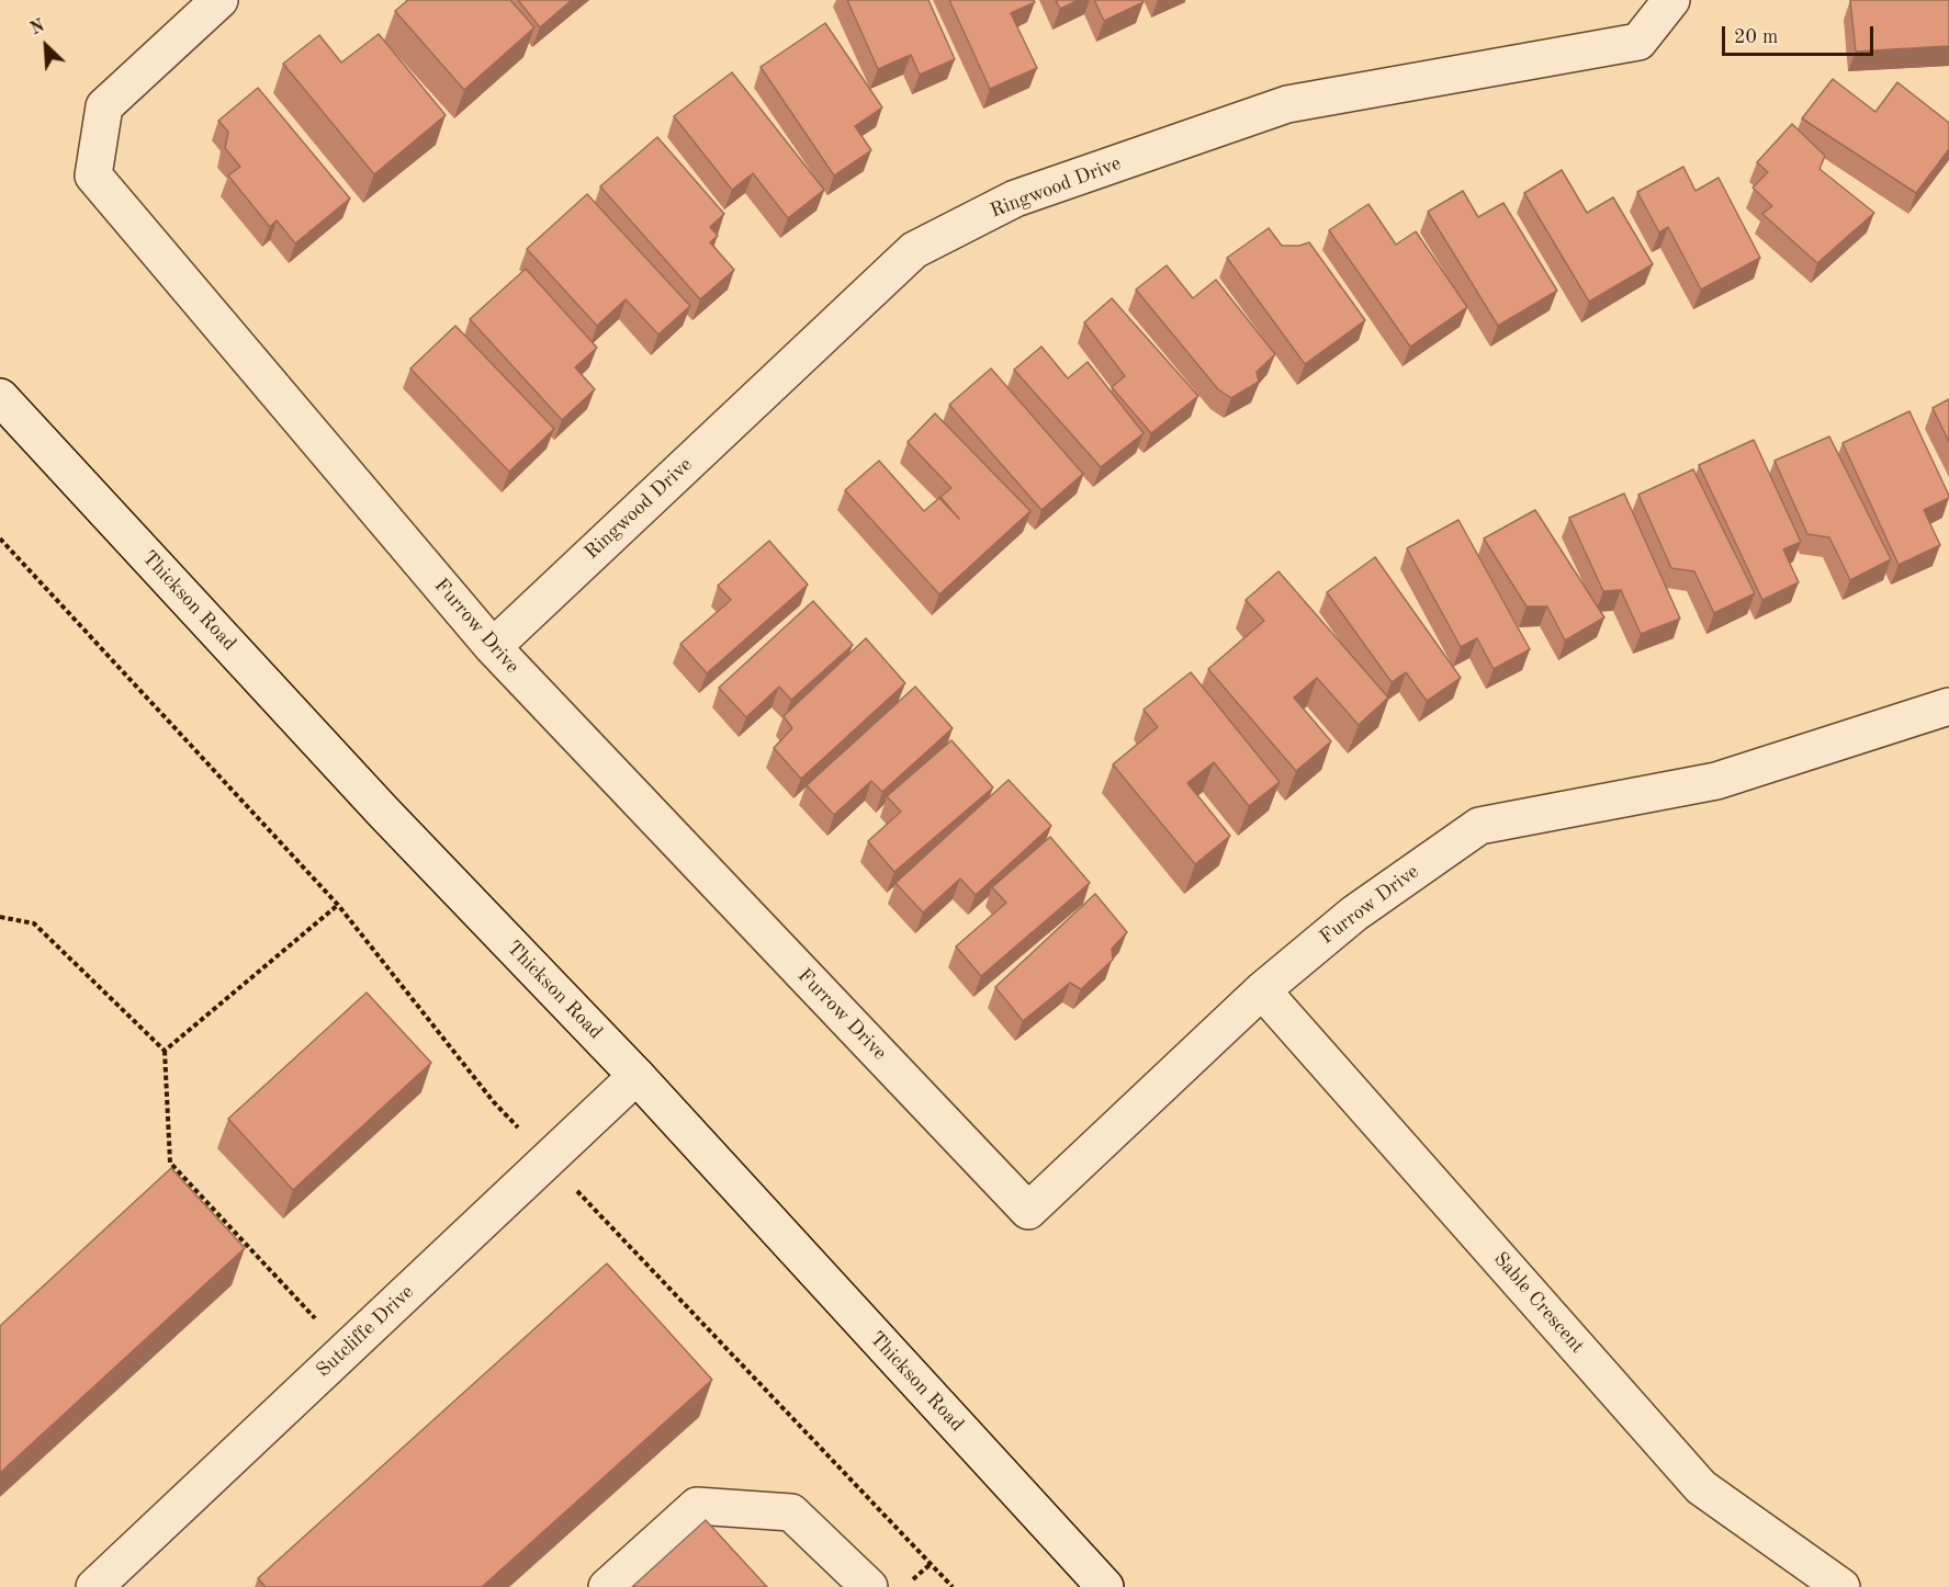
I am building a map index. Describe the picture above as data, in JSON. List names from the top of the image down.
{
  "streets": {
    "street": [
      "Ringwood Drive",
      "Thickson Road",
      "Furrow Drive",
      "Sable Crescent",
      "Sutcliffe Drive"
    ]
  },
  "crossings": [
    ["Ringwood Drive", "Furrow Drive"],
    ["Thickson Road", "Sutcliffe Drive"],
    ["Furrow Drive", "Sable Crescent"]
  ],
  "scale_bar": "20 m",
  "north": "top left"
}
